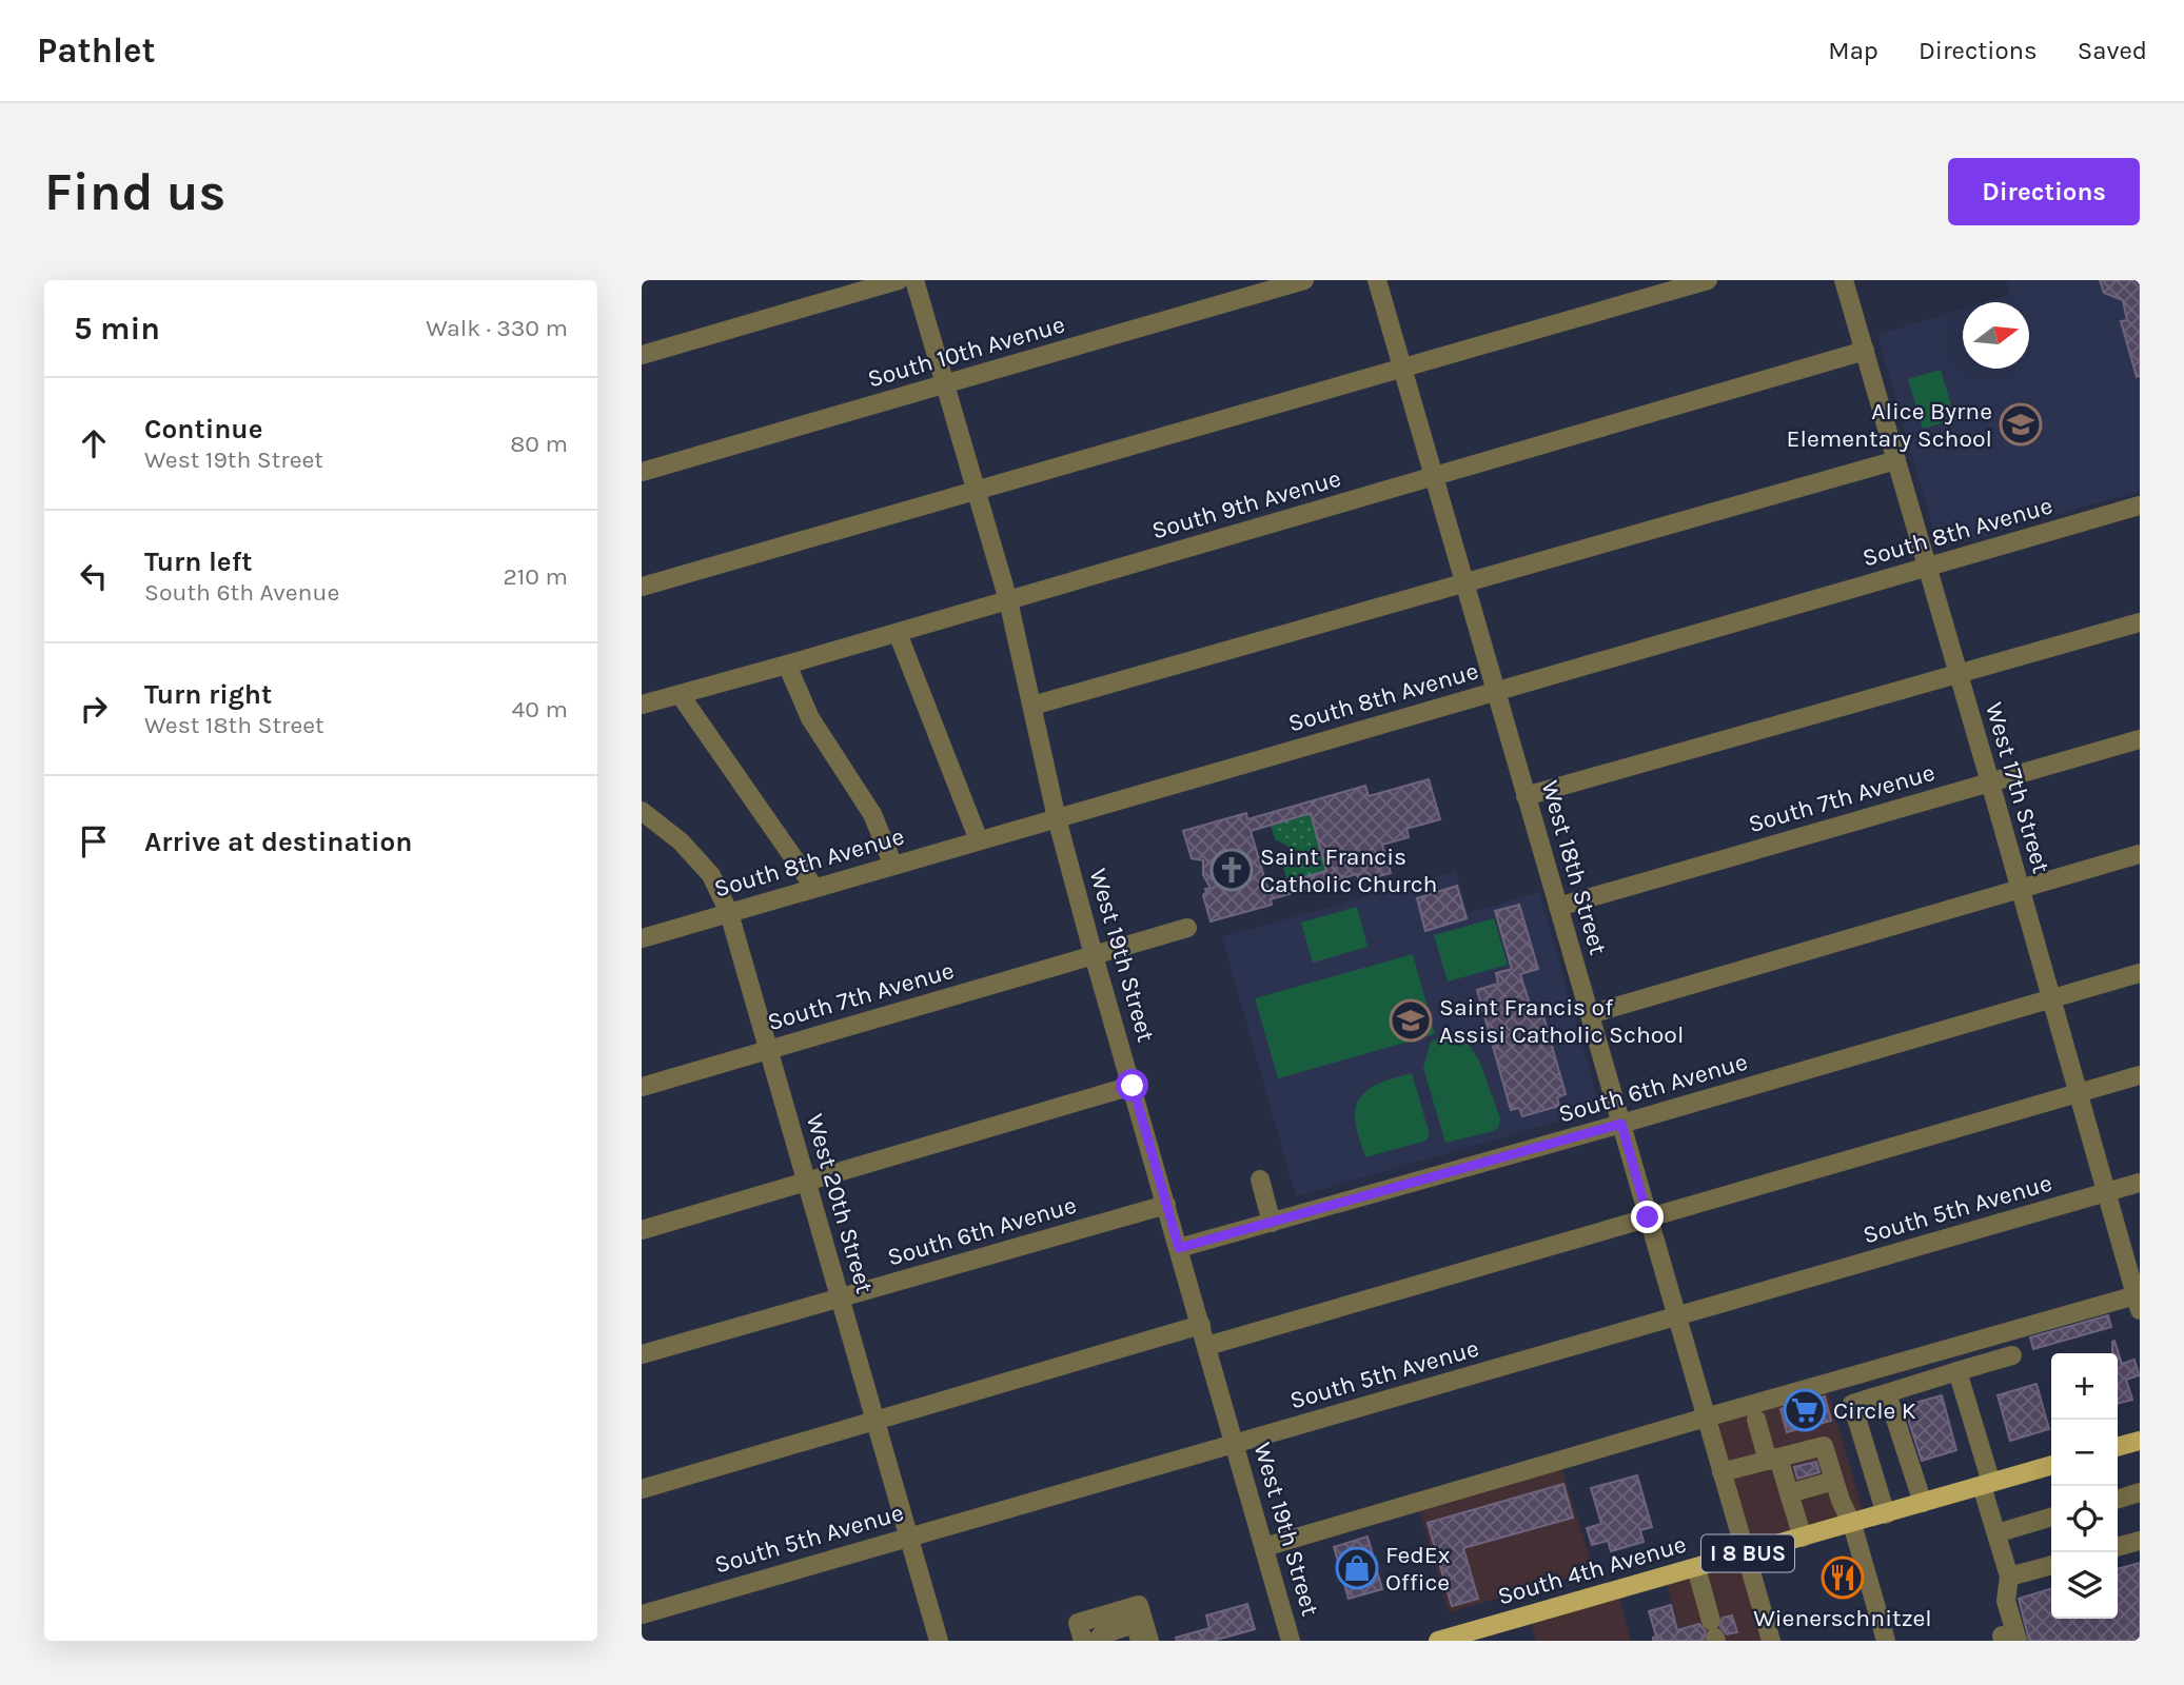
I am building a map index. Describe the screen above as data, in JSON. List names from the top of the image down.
{
  "streets": {
    "main road": ["I 8 BUS", "South 4th Avenue"],
    "street": [
      "South 10th Avenue",
      "South 9th Avenue",
      "South 8th Avenue",
      "West 17th Street",
      "South 7th Avenue",
      "West 18th Street",
      "West 19th Street",
      "South 6th Avenue",
      "West 20th Street",
      "South 5th Avenue"
    ]
  },
  "crossings": [
    ["South 10th Avenue", "West 19th Street"],
    ["South 9th Avenue", "West 17th Street"],
    ["South 9th Avenue", "West 18th Street"],
    ["South 9th Avenue", "West 19th Street"],
    ["South 8th Avenue", "West 17th Street"],
    ["South 8th Avenue", "West 18th Street"],
    ["South 8th Avenue", "West 19th Street"],
    ["South 8th Avenue", "West 20th Street"],
    ["West 17th Street", "South 7th Avenue"],
    ["West 17th Street", "South 6th Avenue"],
    ["West 17th Street", "South 5th Avenue"],
    ["South 7th Avenue", "West 18th Street"],
    ["South 7th Avenue", "West 19th Street"],
    ["South 7th Avenue", "West 20th Street"],
    ["West 18th Street", "South 6th Avenue"],
    ["West 18th Street", "South 5th Avenue"],
    ["West 18th Street", "South 4th Avenue"],
    ["West 19th Street", "South 6th Avenue"],
    ["West 19th Street", "South 5th Avenue"],
    ["South 6th Avenue", "West 20th Street"],
    ["West 20th Street", "South 5th Avenue"]
  ],
  "places": {
    "school or university": ["Alice Byrne Elementary School", "Saint Francis of Assisi Catholic School"],
    "church": ["Saint Francis Catholic Church"],
    "supermarket": ["Circle K"],
    "shop": ["FedEx Office"],
    "restaurant": ["Wienerschnitzel"]
  },
  "north": "right",
  "page": {
    "header": "Pathlet",
    "nav": ["Map", "Directions", "Saved"],
    "buttons": "Directions",
    "title": "Find us",
    "heading": ["5 min", "Walk · 330 m"],
    "list": [
      ["Continue", "West 19th Street", "80 m"],
      ["Turn left", "South 6th Avenue", "210 m"],
      ["Turn right", "West 18th Street", "40 m"],
      "Arrive at destination"
    ],
    "map_buttons": ["+", "−"]
  }
}
